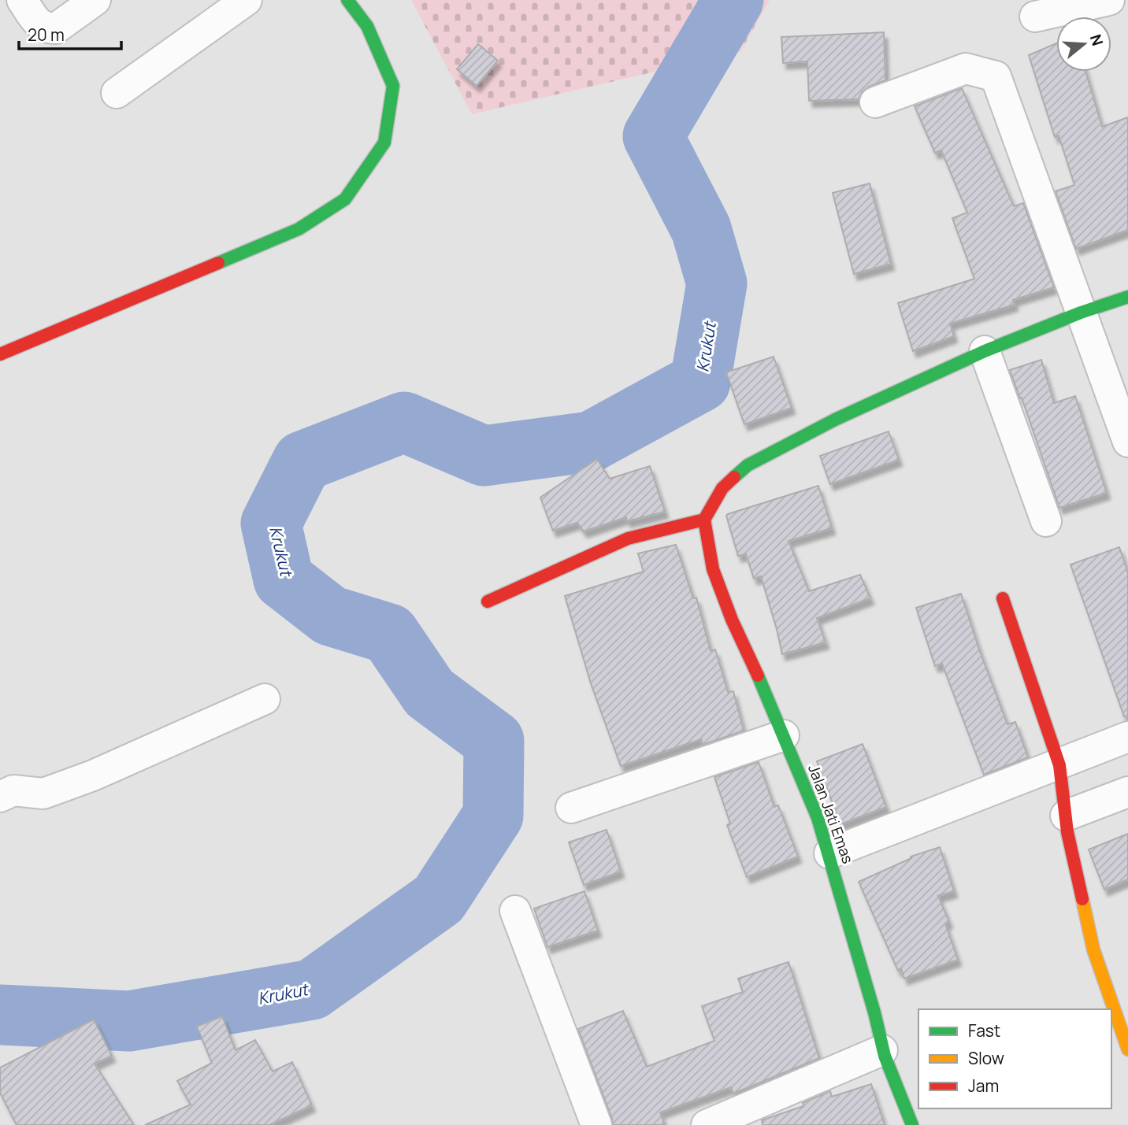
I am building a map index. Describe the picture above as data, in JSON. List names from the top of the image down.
{
  "streets": {
    "street": ["Jalan Jati Emas"]
  },
  "water": ["Krukut"],
  "legend": ["Fast", "Slow", "Jam"],
  "scale_bar": "20 m",
  "north": "right"
}
